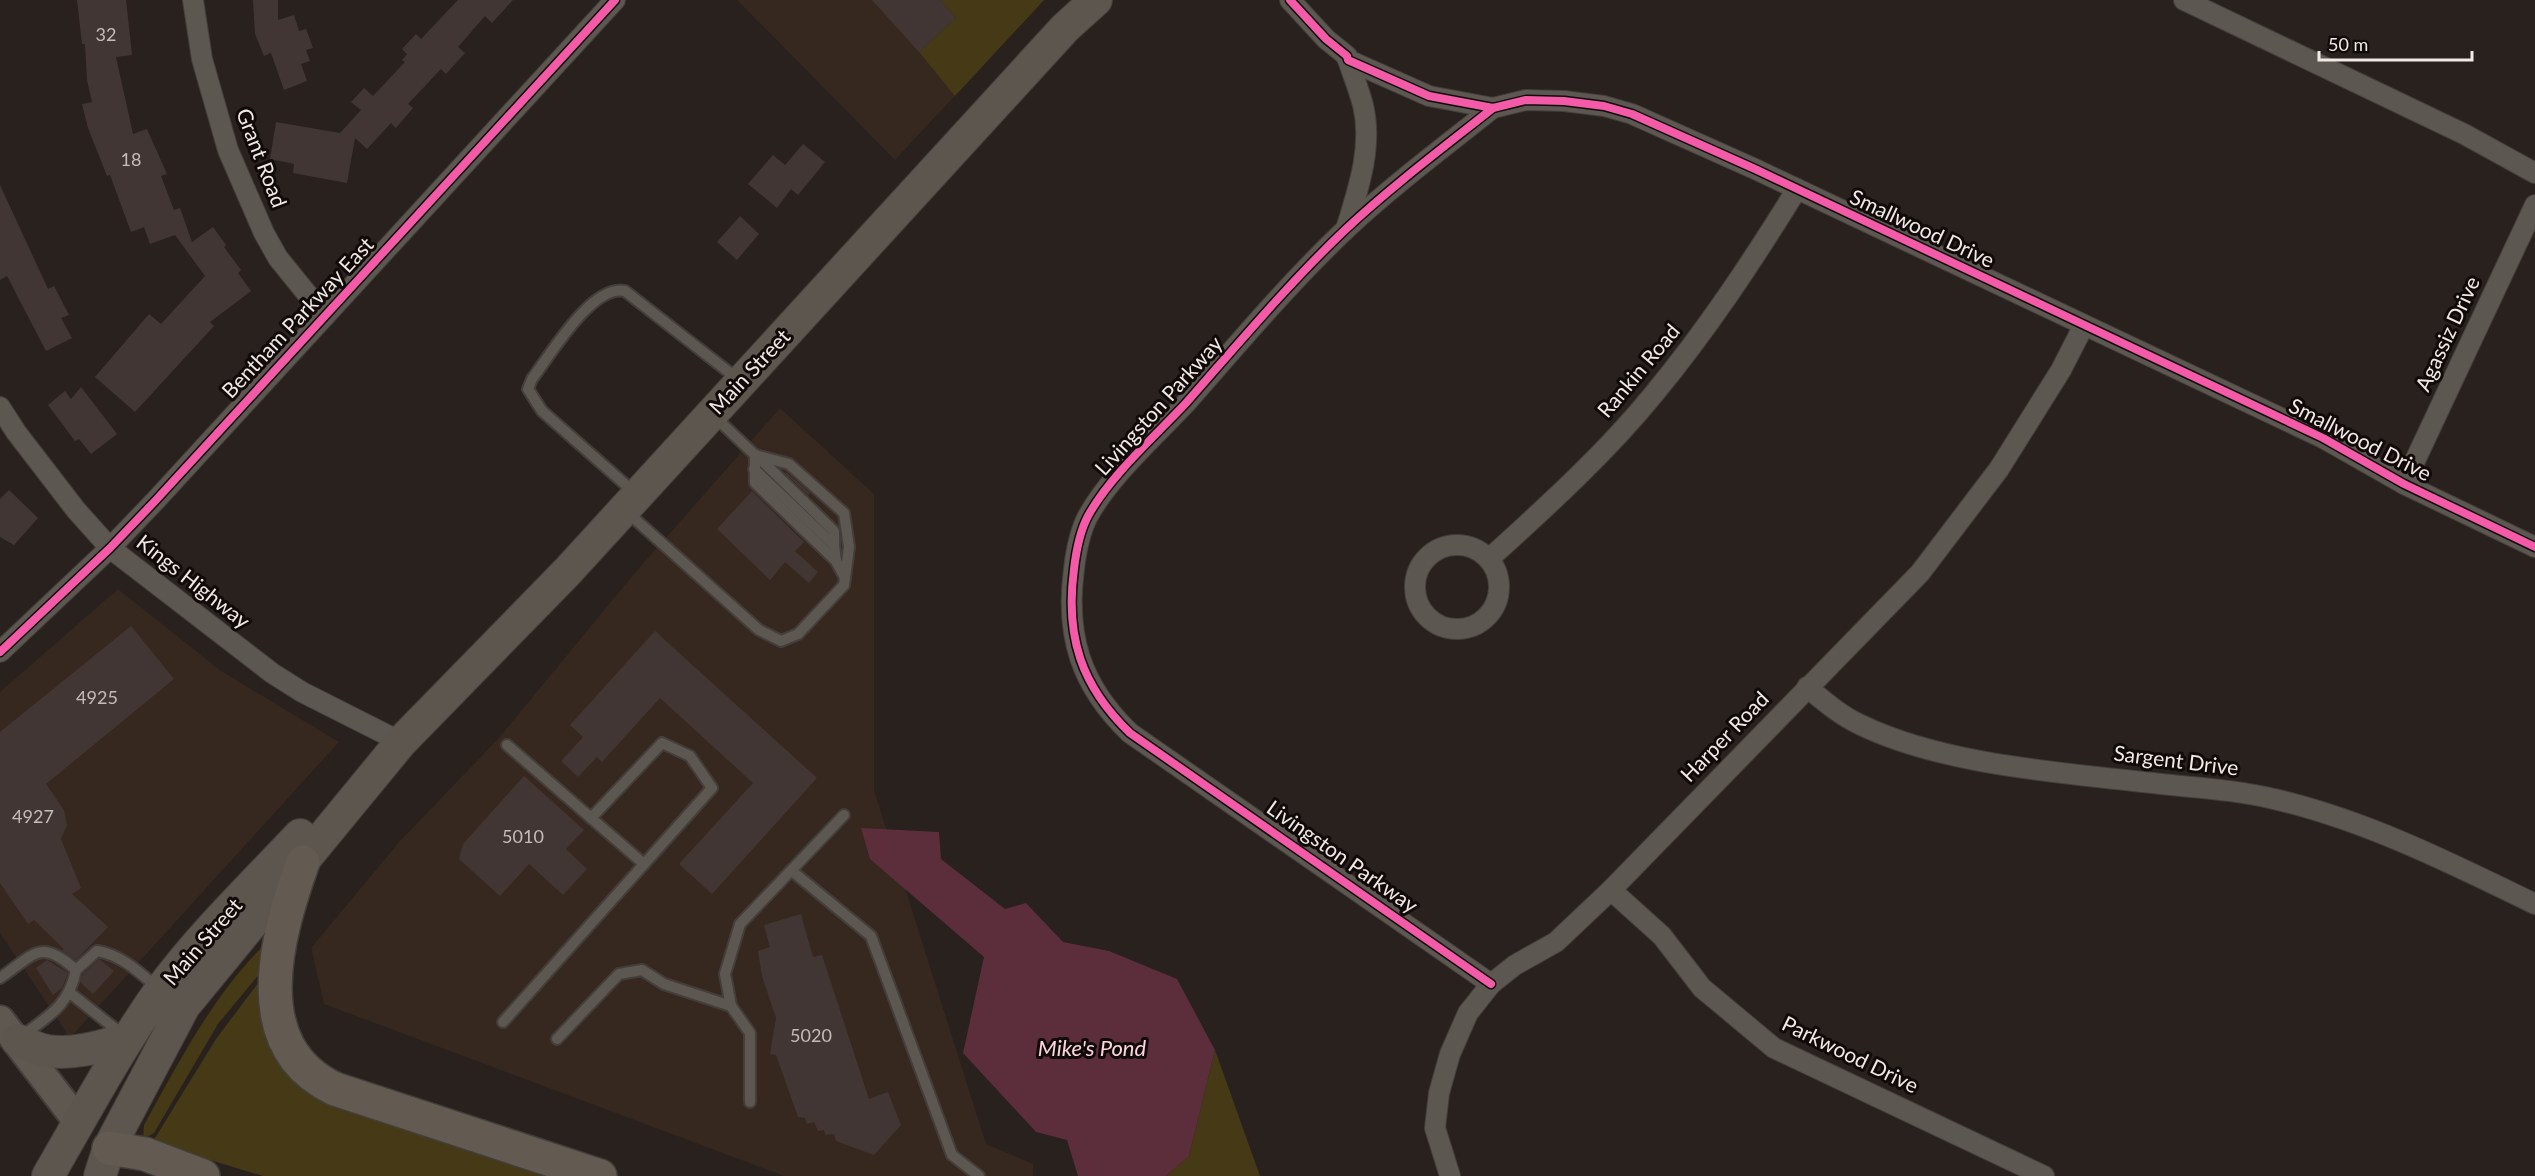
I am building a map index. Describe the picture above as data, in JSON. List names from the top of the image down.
{
  "streets": {
    "main road": ["Main Street"],
    "street": [
      "Grant Road",
      "Smallwood Drive",
      "Bentham Parkway East",
      "Agassiz Drive",
      "Rankin Road",
      "Livingston Parkway",
      "Kings Highway",
      "Harper Road",
      "Sargent Drive",
      "Parkwood Drive"
    ]
  },
  "crossings": [
    ["Grant Road", "Bentham Parkway East"],
    ["Smallwood Drive", "Agassiz Drive"],
    ["Smallwood Drive", "Rankin Road"],
    ["Smallwood Drive", "Livingston Parkway"],
    ["Smallwood Drive", "Harper Road"],
    ["Bentham Parkway East", "Kings Highway"],
    ["Main Street", "Kings Highway"],
    ["Livingston Parkway", "Harper Road"],
    ["Harper Road", "Sargent Drive"],
    ["Harper Road", "Parkwood Drive"]
  ],
  "water": ["Mike's Pond"],
  "house_numbers": [
    "32",
    "18",
    "4925",
    "4927",
    "5010",
    "5020"
  ],
  "scale_bar": "50 m"
}
